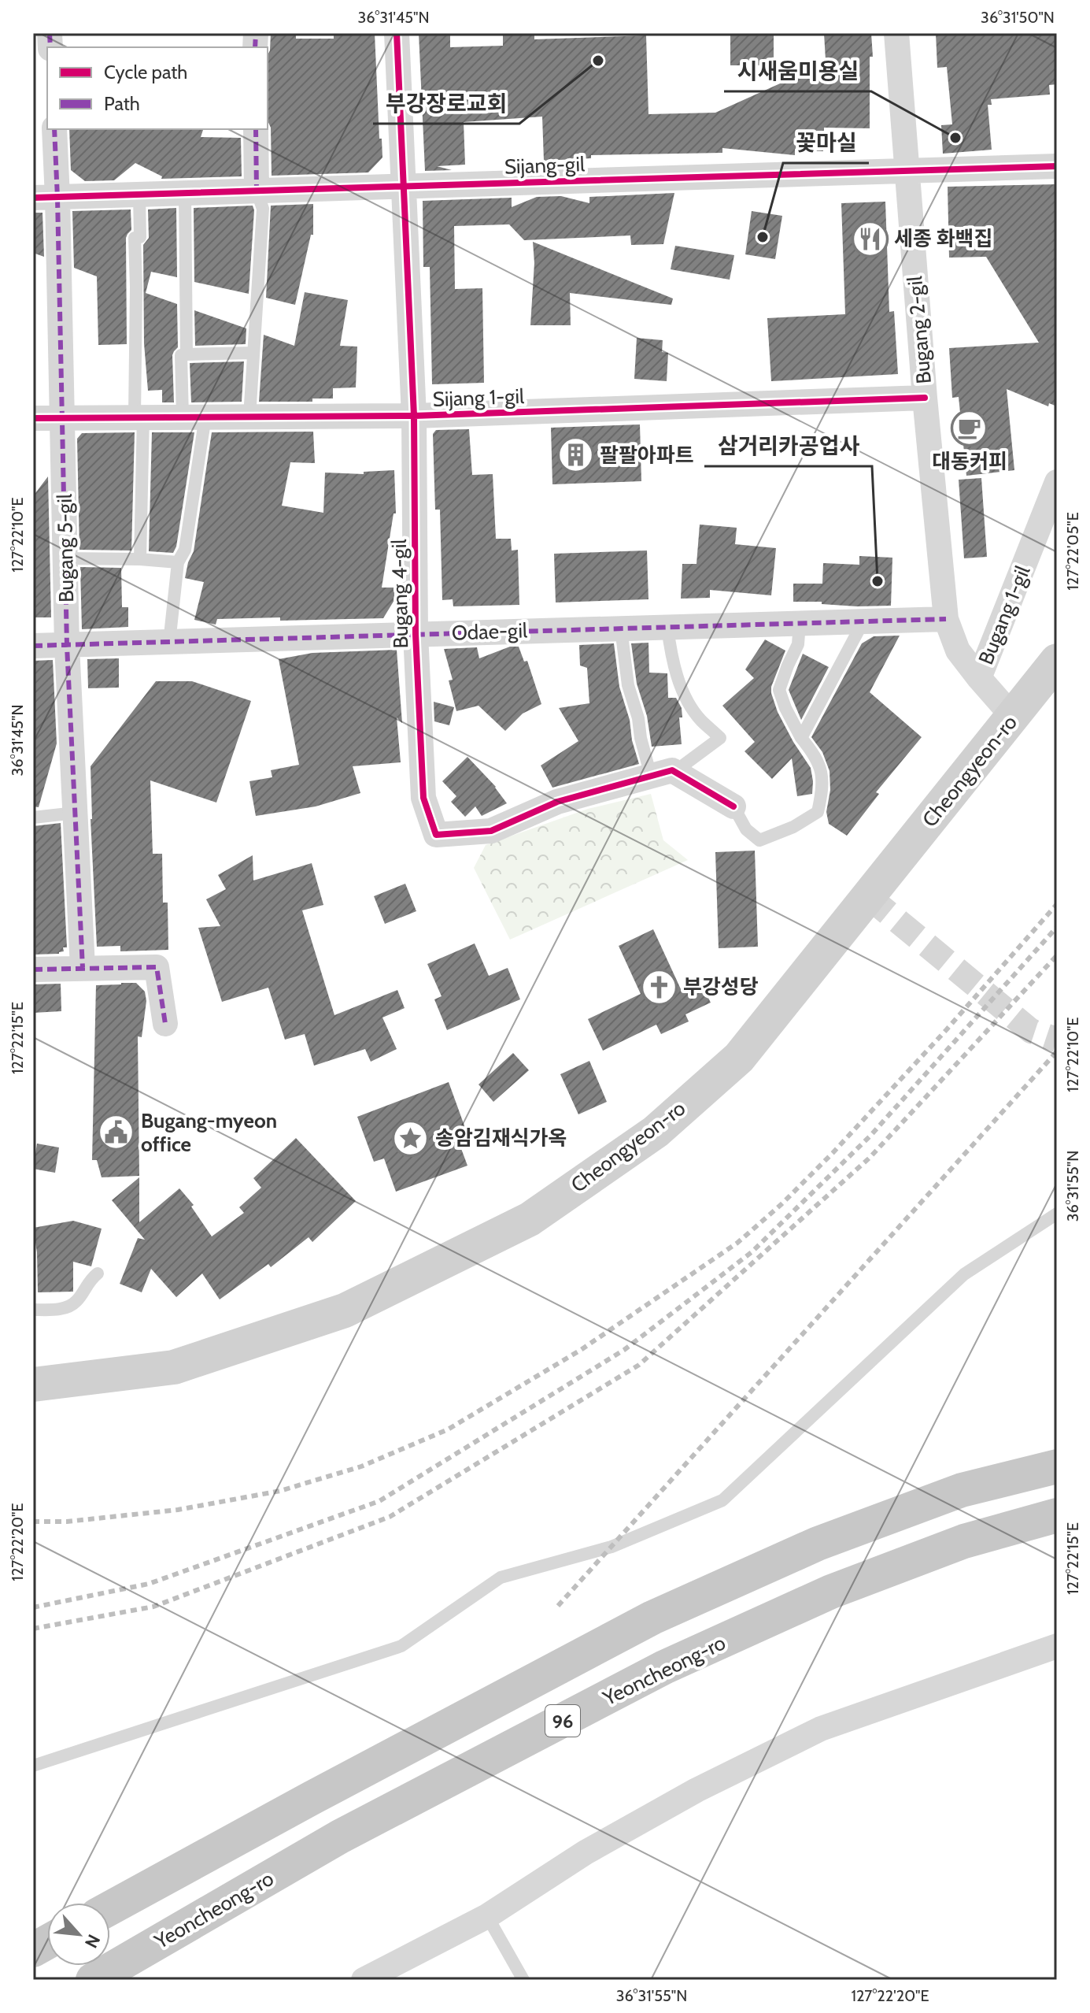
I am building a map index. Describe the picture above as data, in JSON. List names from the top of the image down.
{
  "streets": {
    "highway": ["Yeoncheong-ro", "96"],
    "main road": ["Cheongyeon-ro"],
    "street": [
      "Sijang-gil",
      "Bugang 2-gil",
      "Sijang 1-gil",
      "Bugang 5-gil",
      "Bugang 4-gil",
      "Bugang 1-gil",
      "Odae-gil"
    ]
  },
  "crossings": [
    ["Sijang-gil", "Bugang 2-gil"],
    ["Sijang-gil", "Bugang 5-gil"],
    ["Sijang-gil", "Bugang 4-gil"],
    ["Bugang 2-gil", "Sijang 1-gil"],
    ["Bugang 2-gil", "Bugang 1-gil"],
    ["Bugang 2-gil", "Odae-gil"],
    ["Bugang 2-gil", "Cheongyeon-ro"],
    ["Sijang 1-gil", "Bugang 5-gil"],
    ["Sijang 1-gil", "Bugang 4-gil"],
    ["Bugang 5-gil", "Odae-gil"],
    ["Bugang 4-gil", "Odae-gil"]
  ],
  "places": {
    "other": [
      "부강장로교회",
      "시새움미용실",
      "꽃마실",
      "삼거리카공업사"
    ],
    "restaurant": ["세종 화백집"],
    "cafe": ["대동커피"],
    "building": ["팔팔아파트"],
    "church": ["부강성당"],
    "public building": ["Bugang-myeon office"],
    "place": ["송암김재식가옥"]
  },
  "legend": ["Cycle path", "Path"],
  "north": "bottom right",
  "coordinates": [
    "36°31'45\"N",
    "36°31'50\"N",
    "127°22'10\"E",
    "127°22'05\"E",
    "127°22'15\"E",
    "36°31'55\"N",
    "127°22'20\"E"
  ]
}
